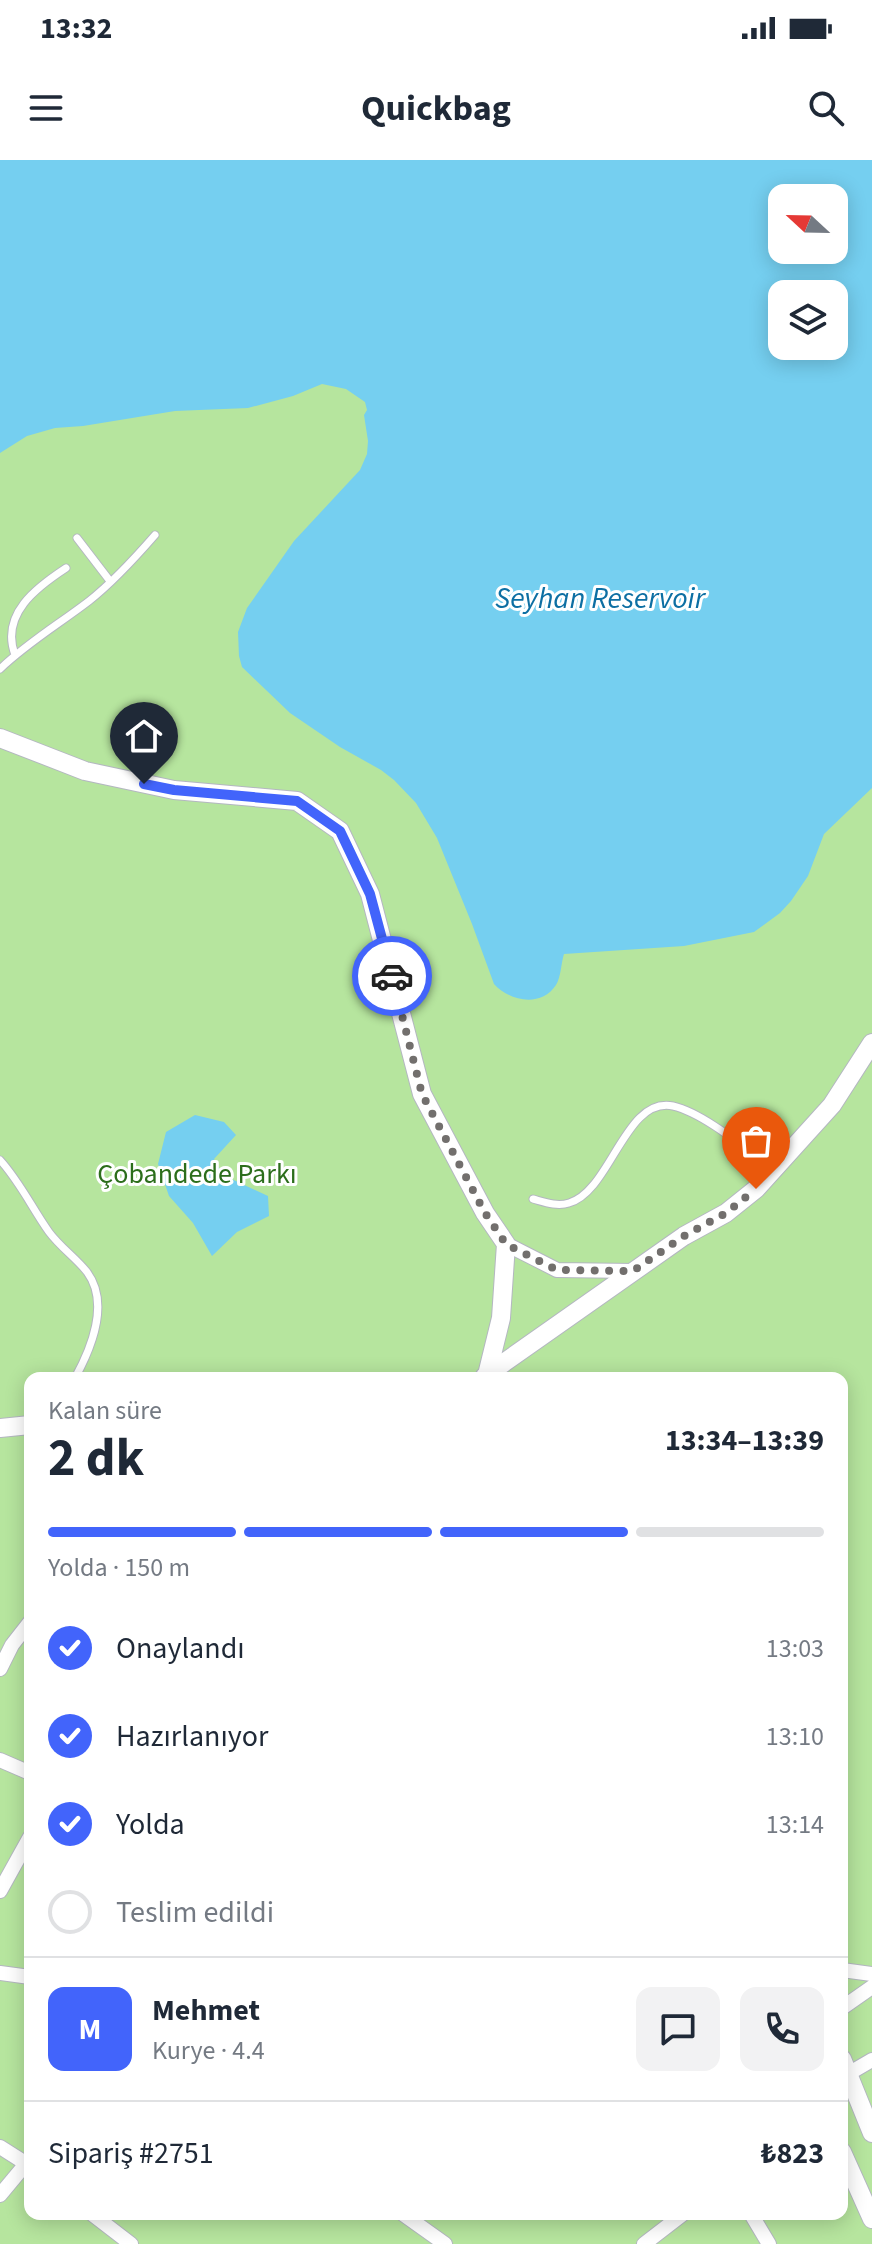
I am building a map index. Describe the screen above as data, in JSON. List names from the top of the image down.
{
  "water": ["Seyhan Reservoir"],
  "parks": ["Çobandede Parkı"],
  "north": "left",
  "page": {
    "status": "13:32",
    "header": "Quickbag",
    "heading": ["2 dk", "Kalan süre", "13:34–13:39"],
    "panel": [
      "Mehmet",
      "Kurye · 4.4",
      "Sipariş #2751",
      "₺823"
    ],
    "bar": "Yolda · 150 m",
    "list": [
      ["Onaylandı", "13:03"],
      ["Hazırlanıyor", "13:10"],
      ["Yolda", "13:14"],
      "Teslim edildi"
    ],
    "round": "M"
  }
}
